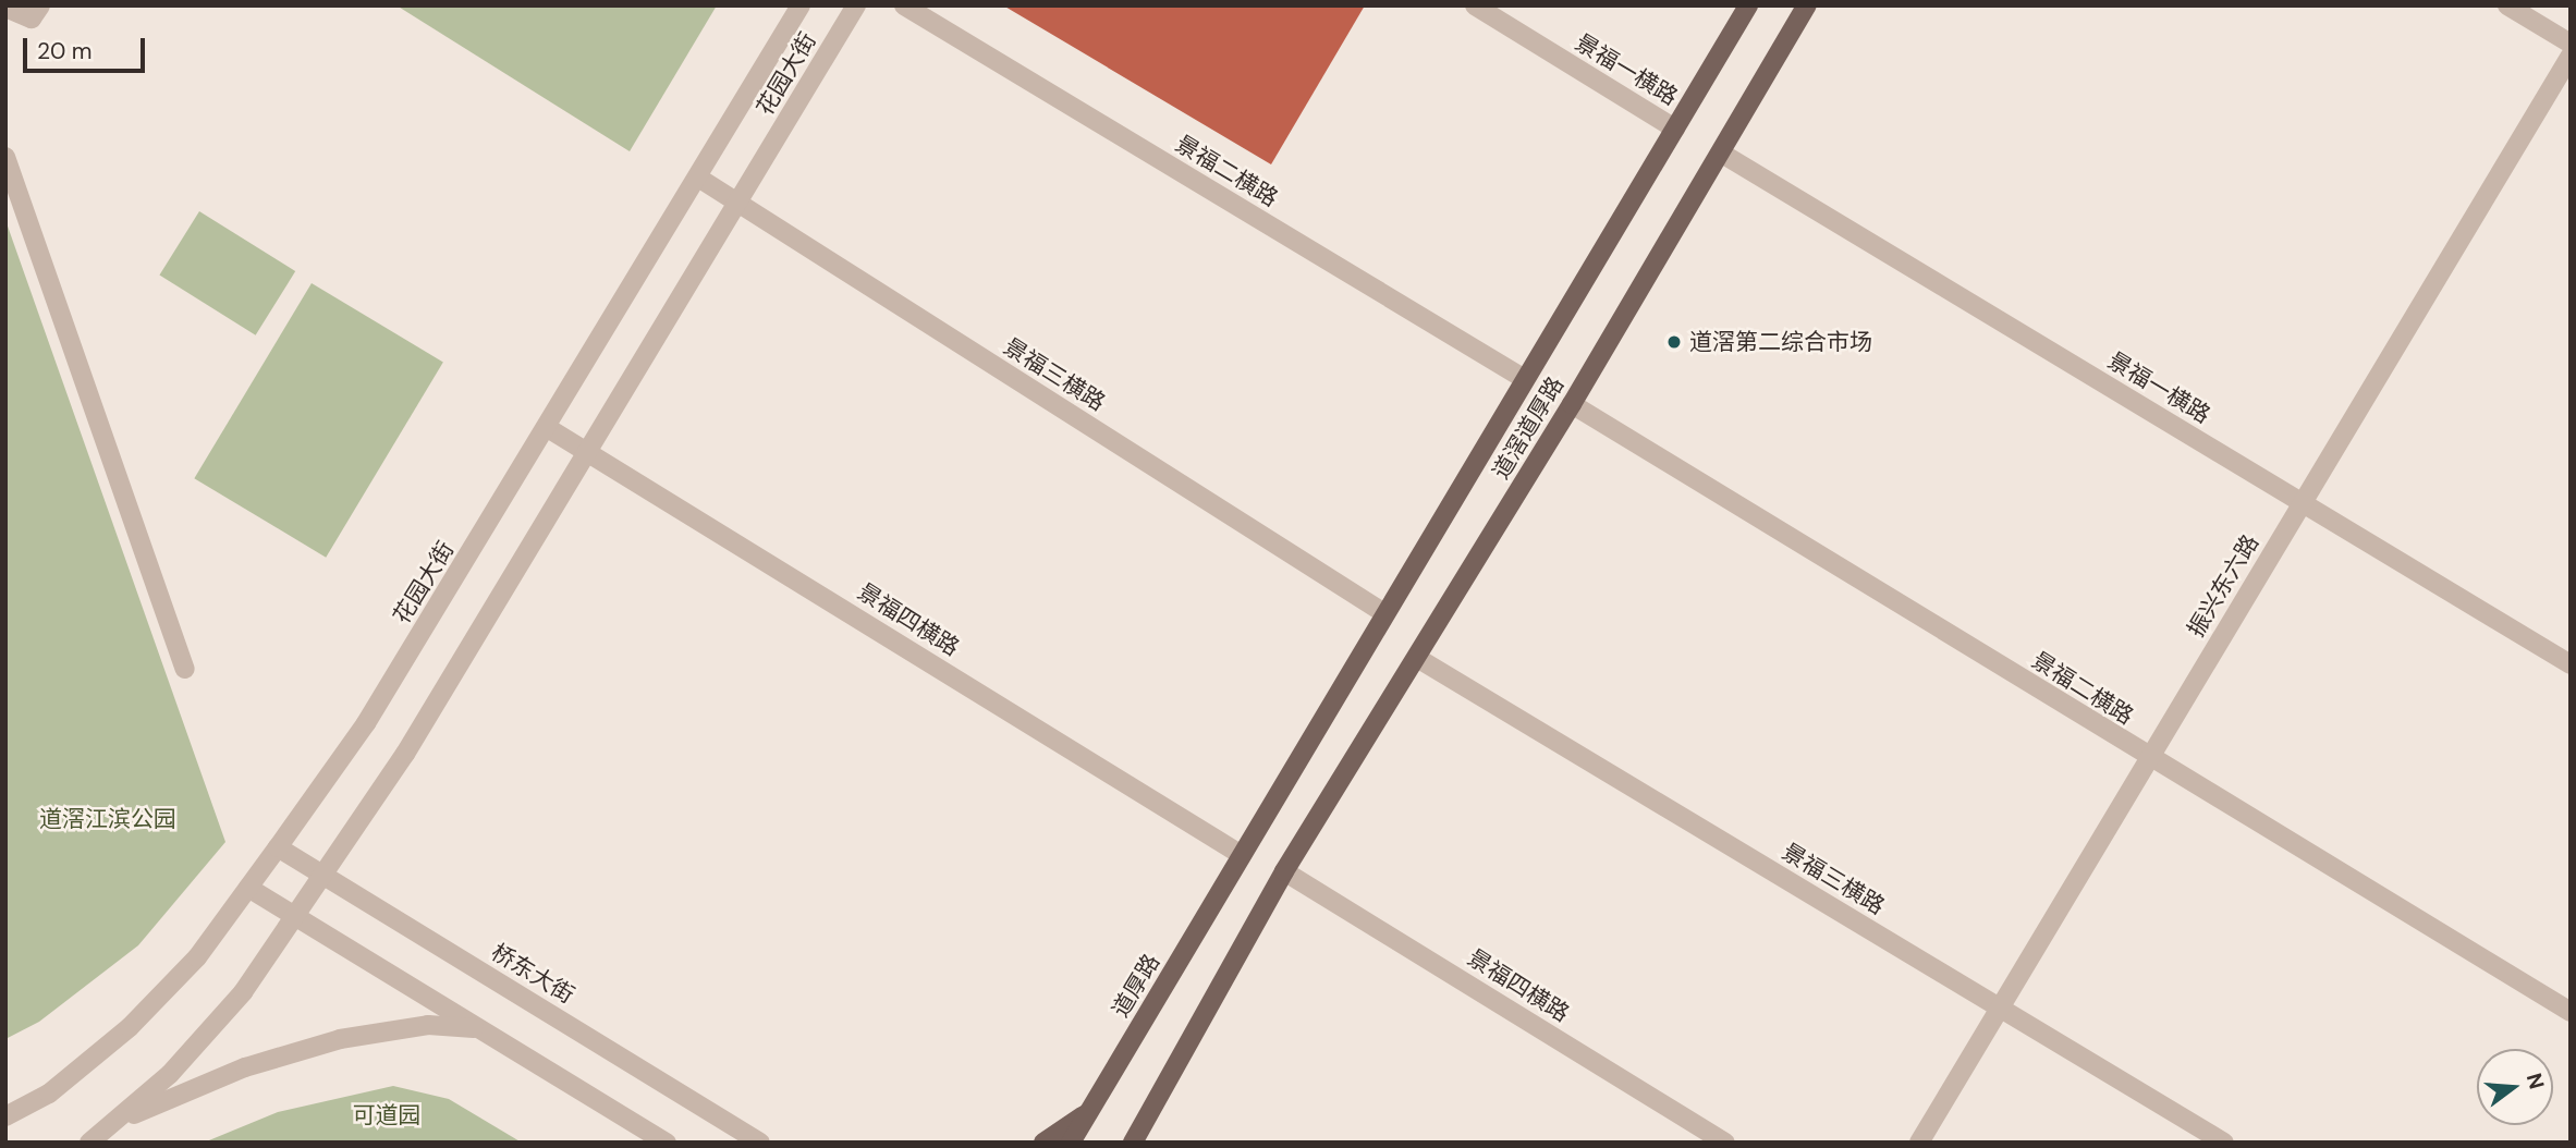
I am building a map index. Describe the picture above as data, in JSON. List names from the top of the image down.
{
  "streets": {
    "main road": ["道滘道厚路", "道厚路"],
    "street": [
      "景福一横路",
      "花园大街",
      "景福二横路",
      "景福三横路",
      "振兴东六路",
      "景福四横路",
      "桥东大街"
    ]
  },
  "crossings": [
    ["景福一横路", "道滘道厚路"],
    ["景福一横路", "振兴东六路"],
    ["花园大街", "景福三横路"],
    ["花园大街", "景福四横路"],
    ["花园大街", "桥东大街"],
    ["景福二横路", "道滘道厚路"],
    ["景福二横路", "振兴东六路"],
    ["景福三横路", "道滘道厚路"],
    ["景福三横路", "振兴东六路"],
    ["道滘道厚路", "景福四横路"],
    ["道滘道厚路", "道厚路"],
    ["景福四横路", "道厚路"]
  ],
  "parks": ["道滘江滨公园", "可道园"],
  "places": ["道滘第二综合市场"],
  "scale_bar": "20 m",
  "north": "right"
}
